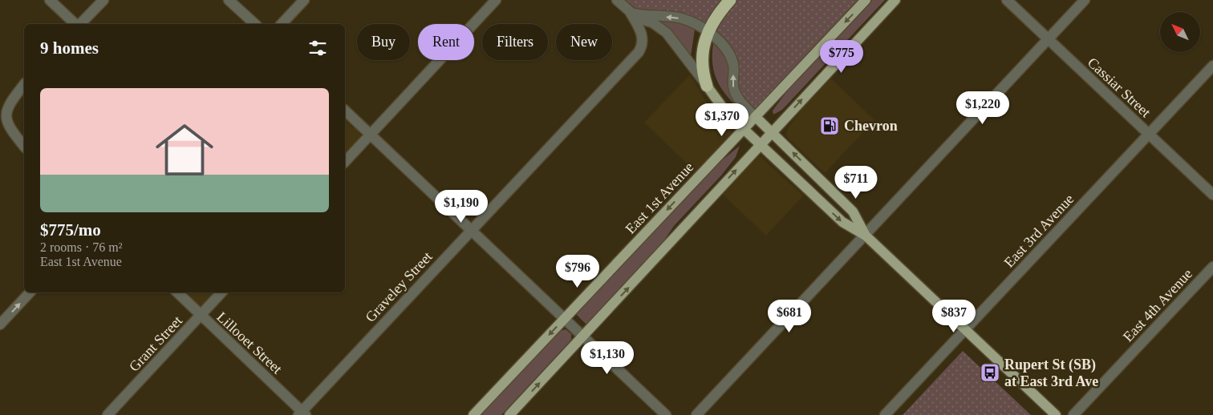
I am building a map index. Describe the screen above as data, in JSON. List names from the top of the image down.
{
  "streets": {
    "main road": ["East 1st Avenue"],
    "street": [
      "Cassiar Street",
      "East 3rd Avenue",
      "Graveley Street",
      "East 4th Avenue",
      "Lillooet Street",
      "Grant Street"
    ]
  },
  "crossings": [
    ["Cassiar Street", "East 3rd Avenue"],
    ["Graveley Street", "Lillooet Street"],
    ["Lillooet Street", "Grant Street"]
  ],
  "places": {
    "fuel station": ["Chevron"],
    "bus stop": ["Rupert St (SB) at East 3rd Ave"]
  },
  "north": "top left",
  "page": {
    "chip": [
      "Buy",
      "Rent",
      "Filters",
      "New"
    ],
    "heading": "9 homes",
    "price": [
      "$775",
      "$1,220",
      "$1,370",
      "$711",
      "$1,190",
      "$796",
      "$681",
      "$837",
      "$1,130"
    ],
    "list": [
      {
        "name": "$775/mo",
        "note": "2 rooms · 76 m² · East 1st Avenue"
      }
    ]
  }
}
